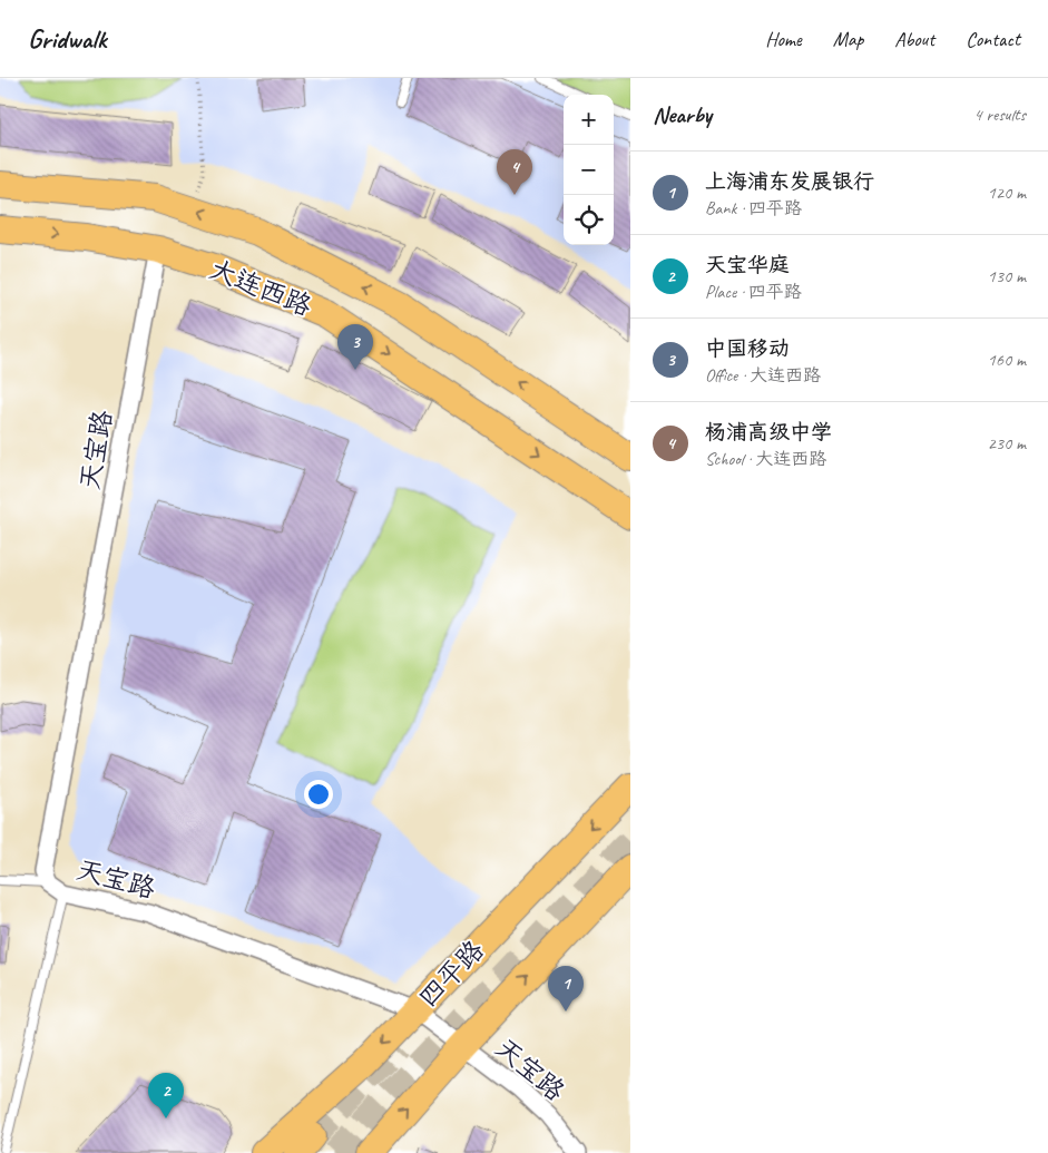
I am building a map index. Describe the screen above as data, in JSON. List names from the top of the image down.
{
  "streets": {
    "main road": ["大连西路", "四平路"],
    "street": ["天宝路"]
  },
  "crossings": [
    ["大连西路", "天宝路"],
    ["天宝路", "四平路"]
  ],
  "page": {
    "header": "Gridwalk",
    "nav": [
      "Home",
      "Map",
      "About",
      "Contact"
    ],
    "heading": ["Nearby", "4 results"],
    "map_buttons": ["+", "−"],
    "pins": [
      "4",
      "3",
      "1",
      "2"
    ],
    "list": [
      {
        "mark": "1",
        "name": "上海浦东发展银行",
        "note": "Bank · 四平路",
        "value": "120 m"
      },
      {
        "mark": "2",
        "name": "天宝华庭",
        "note": "Place · 四平路",
        "value": "130 m"
      },
      {
        "mark": "3",
        "name": "中国移动",
        "note": "Office · 大连西路",
        "value": "160 m"
      },
      {
        "mark": "4",
        "name": "杨浦高级中学",
        "note": "School · 大连西路",
        "value": "230 m"
      }
    ]
  }
}
